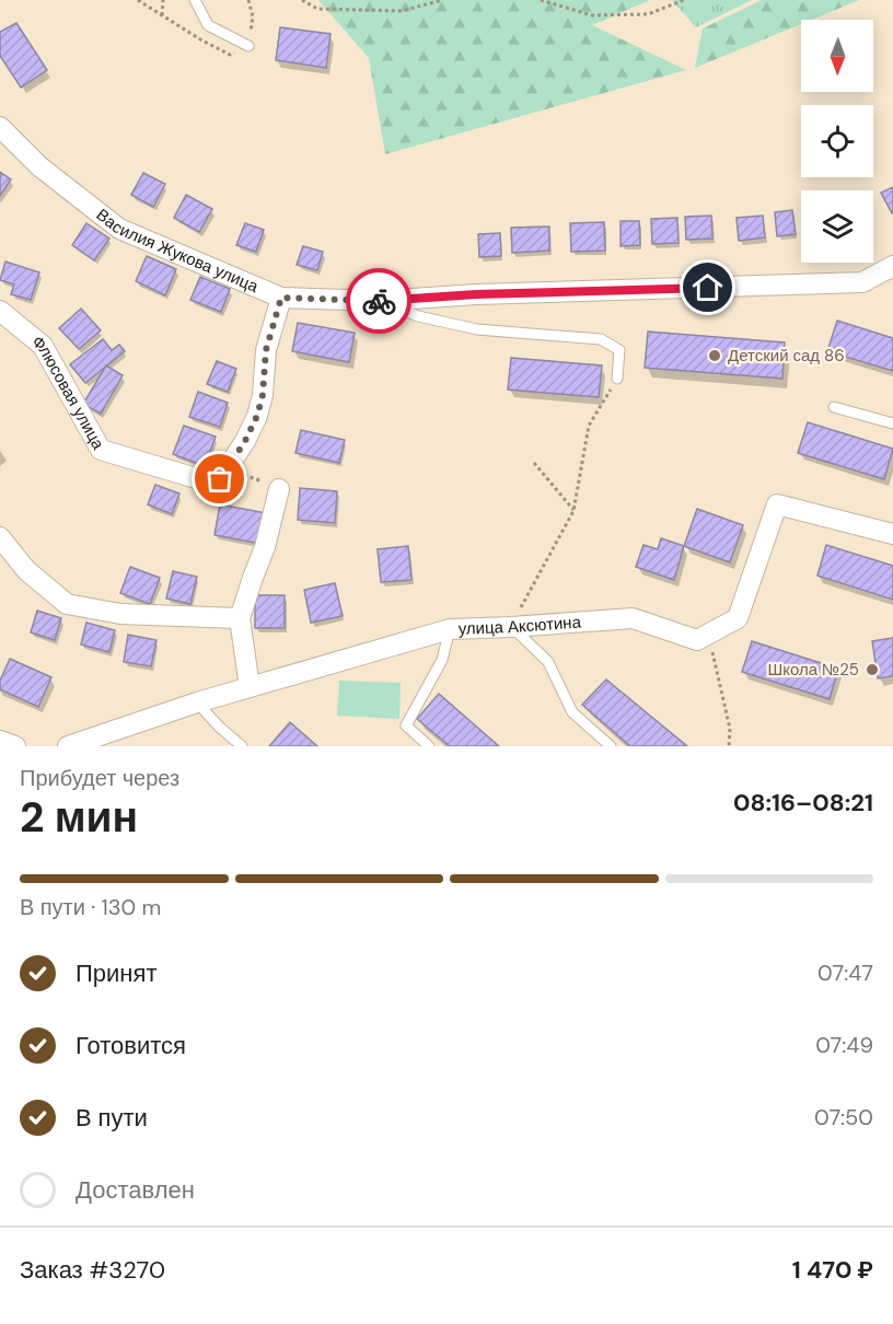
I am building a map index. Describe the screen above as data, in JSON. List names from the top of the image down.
{
  "streets": {
    "street": ["Василия Жукова улица", "Флюсовая улица", "улица Аксютина"]
  },
  "places": ["Детский сад 86", "Школа №25"],
  "north": "bottom",
  "page": {
    "heading": ["2 мин", "Прибудет через", "08:16–08:21"],
    "panel": ["Заказ #3270", "1 470 ₽"],
    "bar": "В пути · 130 m",
    "list": [
      ["Принят", "07:47"],
      ["Готовится", "07:49"],
      ["В пути", "07:50"],
      "Доставлен"
    ]
  }
}
